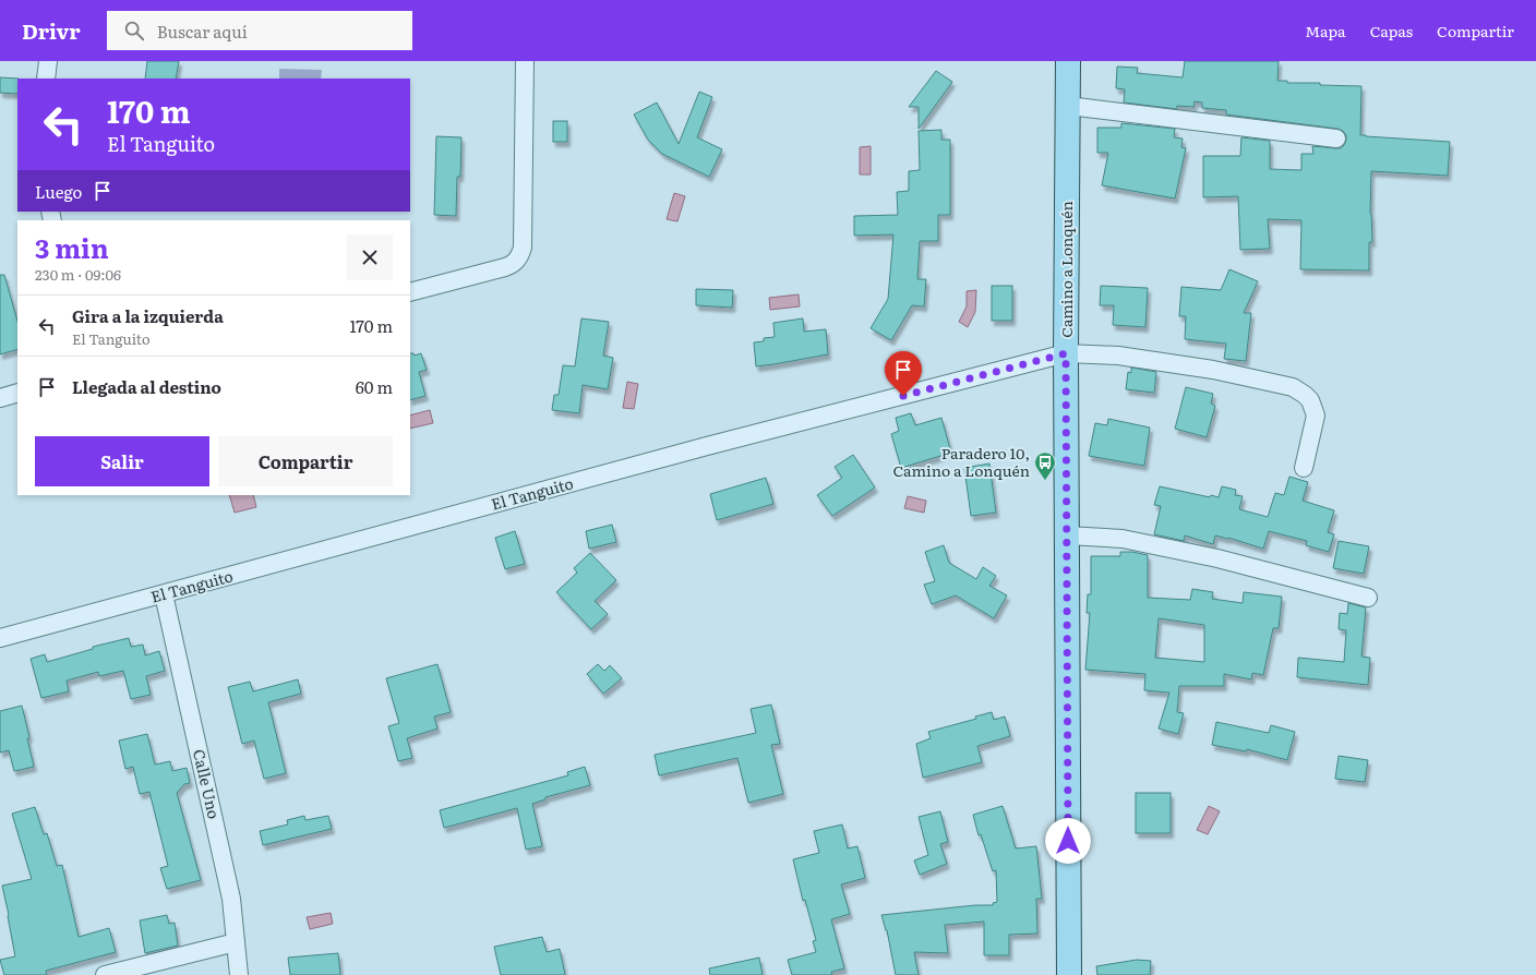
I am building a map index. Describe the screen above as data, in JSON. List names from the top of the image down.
{
  "streets": {
    "main road": ["Camino a Lonquén"],
    "street": ["El Tanguito", "Calle Uno"]
  },
  "crossings": [
    ["Camino a Lonquén", "El Tanguito"],
    ["El Tanguito", "Calle Uno"]
  ],
  "places": {
    "bus stop": ["Paradero 10, Camino a Lonquén"]
  },
  "page": {
    "header": "Drivr",
    "search": "Buscar aquí",
    "nav": ["Mapa", "Capas", "Compartir"],
    "turn": ["170 m", "El Tanguito"],
    "then": "Luego",
    "heading": ["3 min", "230 m · 09:06"],
    "list": [
      {
        "name": "Gira a la izquierda",
        "note": "El Tanguito",
        "value": "170 m"
      },
      {
        "name": "Llegada al destino",
        "value": "60 m"
      }
    ],
    "buttons": ["Salir", "Compartir"]
  }
}
